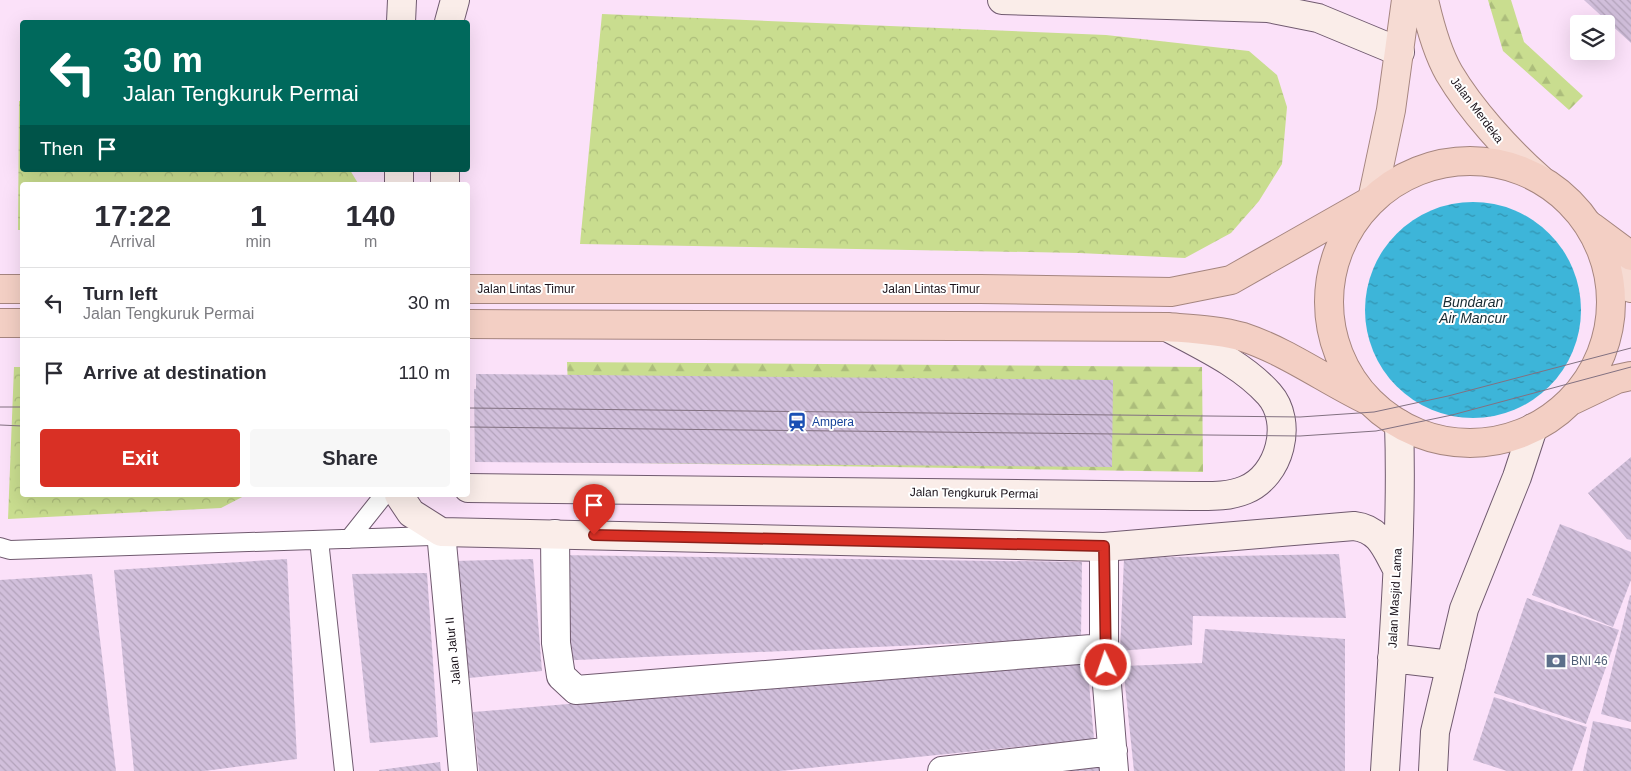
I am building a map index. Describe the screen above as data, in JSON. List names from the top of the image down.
{
  "streets": {
    "highway": ["Jalan Lintas Timur"],
    "main road": ["Jalan Merdeka", "Jalan Tengkuruk Permai", "Jalan Masjid Lama"],
    "street": ["Jalan Jalur II"]
  },
  "water": ["Bundaran Air Mancur"],
  "places": {
    "station": ["Ampera"],
    "bank": ["BNI 46"]
  },
  "page": {
    "turn": ["30 m", "Jalan Tengkuruk Permai"],
    "then": "Then",
    "eta": [
      "17:22",
      "Arrival",
      "1",
      "min",
      "140",
      "m"
    ],
    "list": [
      {
        "name": "Turn left",
        "note": "Jalan Tengkuruk Permai",
        "value": "30 m"
      },
      {
        "name": "Arrive at destination",
        "value": "110 m"
      }
    ],
    "buttons": ["Exit", "Share"]
  }
}
